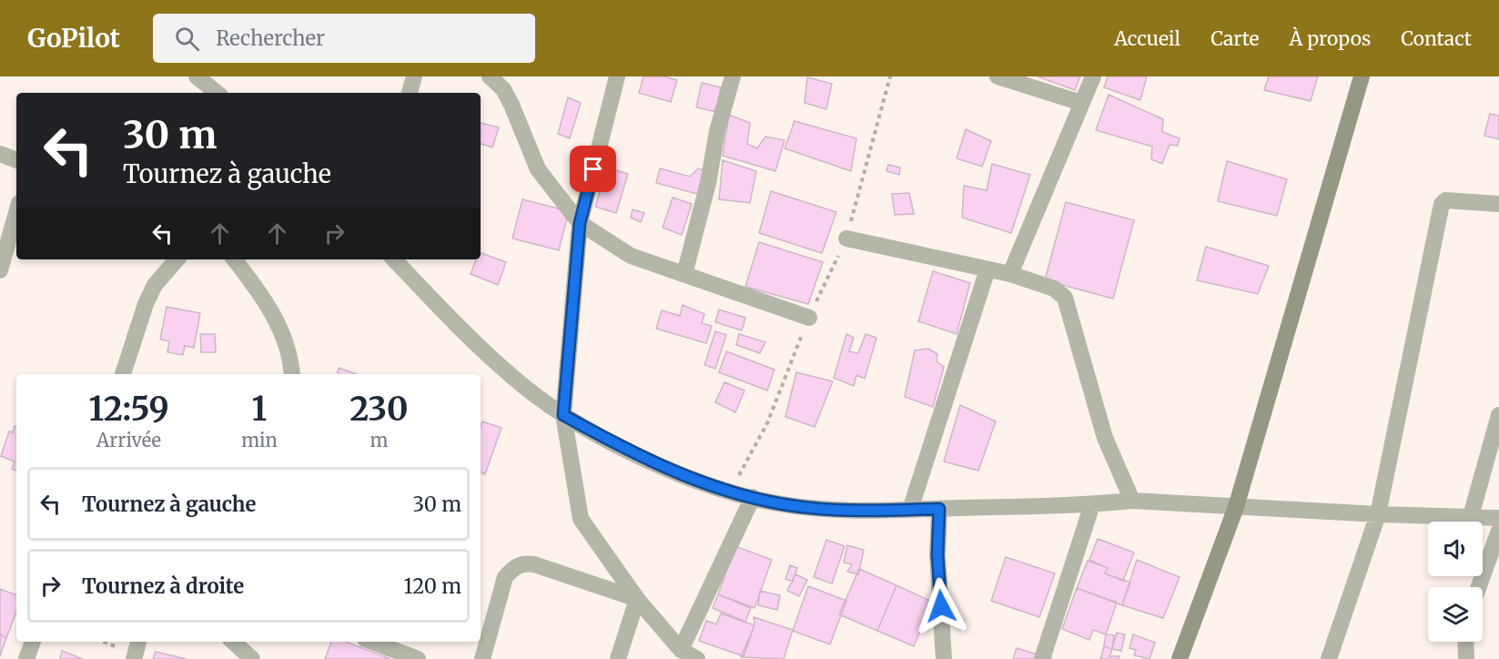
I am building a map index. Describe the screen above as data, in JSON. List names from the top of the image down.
{
  "page": {
    "header": "GoPilot",
    "search": "Rechercher",
    "nav": [
      "Accueil",
      "Carte",
      "À propos",
      "Contact"
    ],
    "turn": ["30 m", "Tournez à gauche"],
    "eta": [
      "12:59",
      "Arrivée",
      "1",
      "min",
      "230",
      "m"
    ],
    "list": [
      {
        "name": "Tournez à gauche",
        "value": "30 m"
      },
      {
        "name": "Tournez à droite",
        "value": "120 m"
      }
    ]
  }
}
